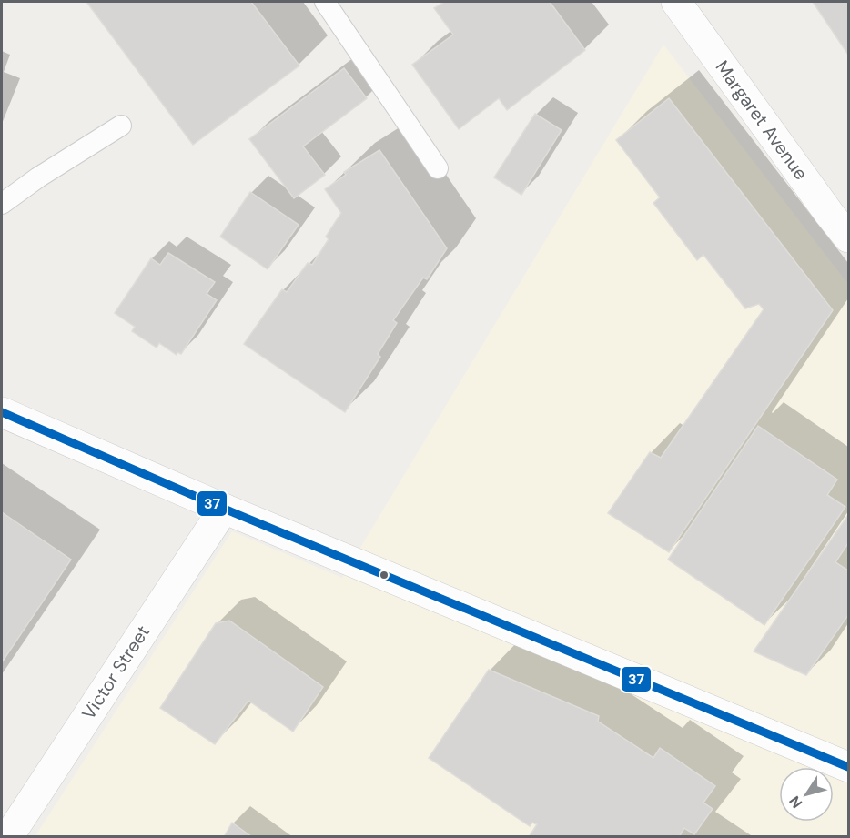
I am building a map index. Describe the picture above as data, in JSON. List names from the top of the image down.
{
  "streets": {
    "main road": ["Margaret Avenue", "Victor Street"]
  },
  "lines": ["transit line 37"],
  "north": "bottom left"
}
